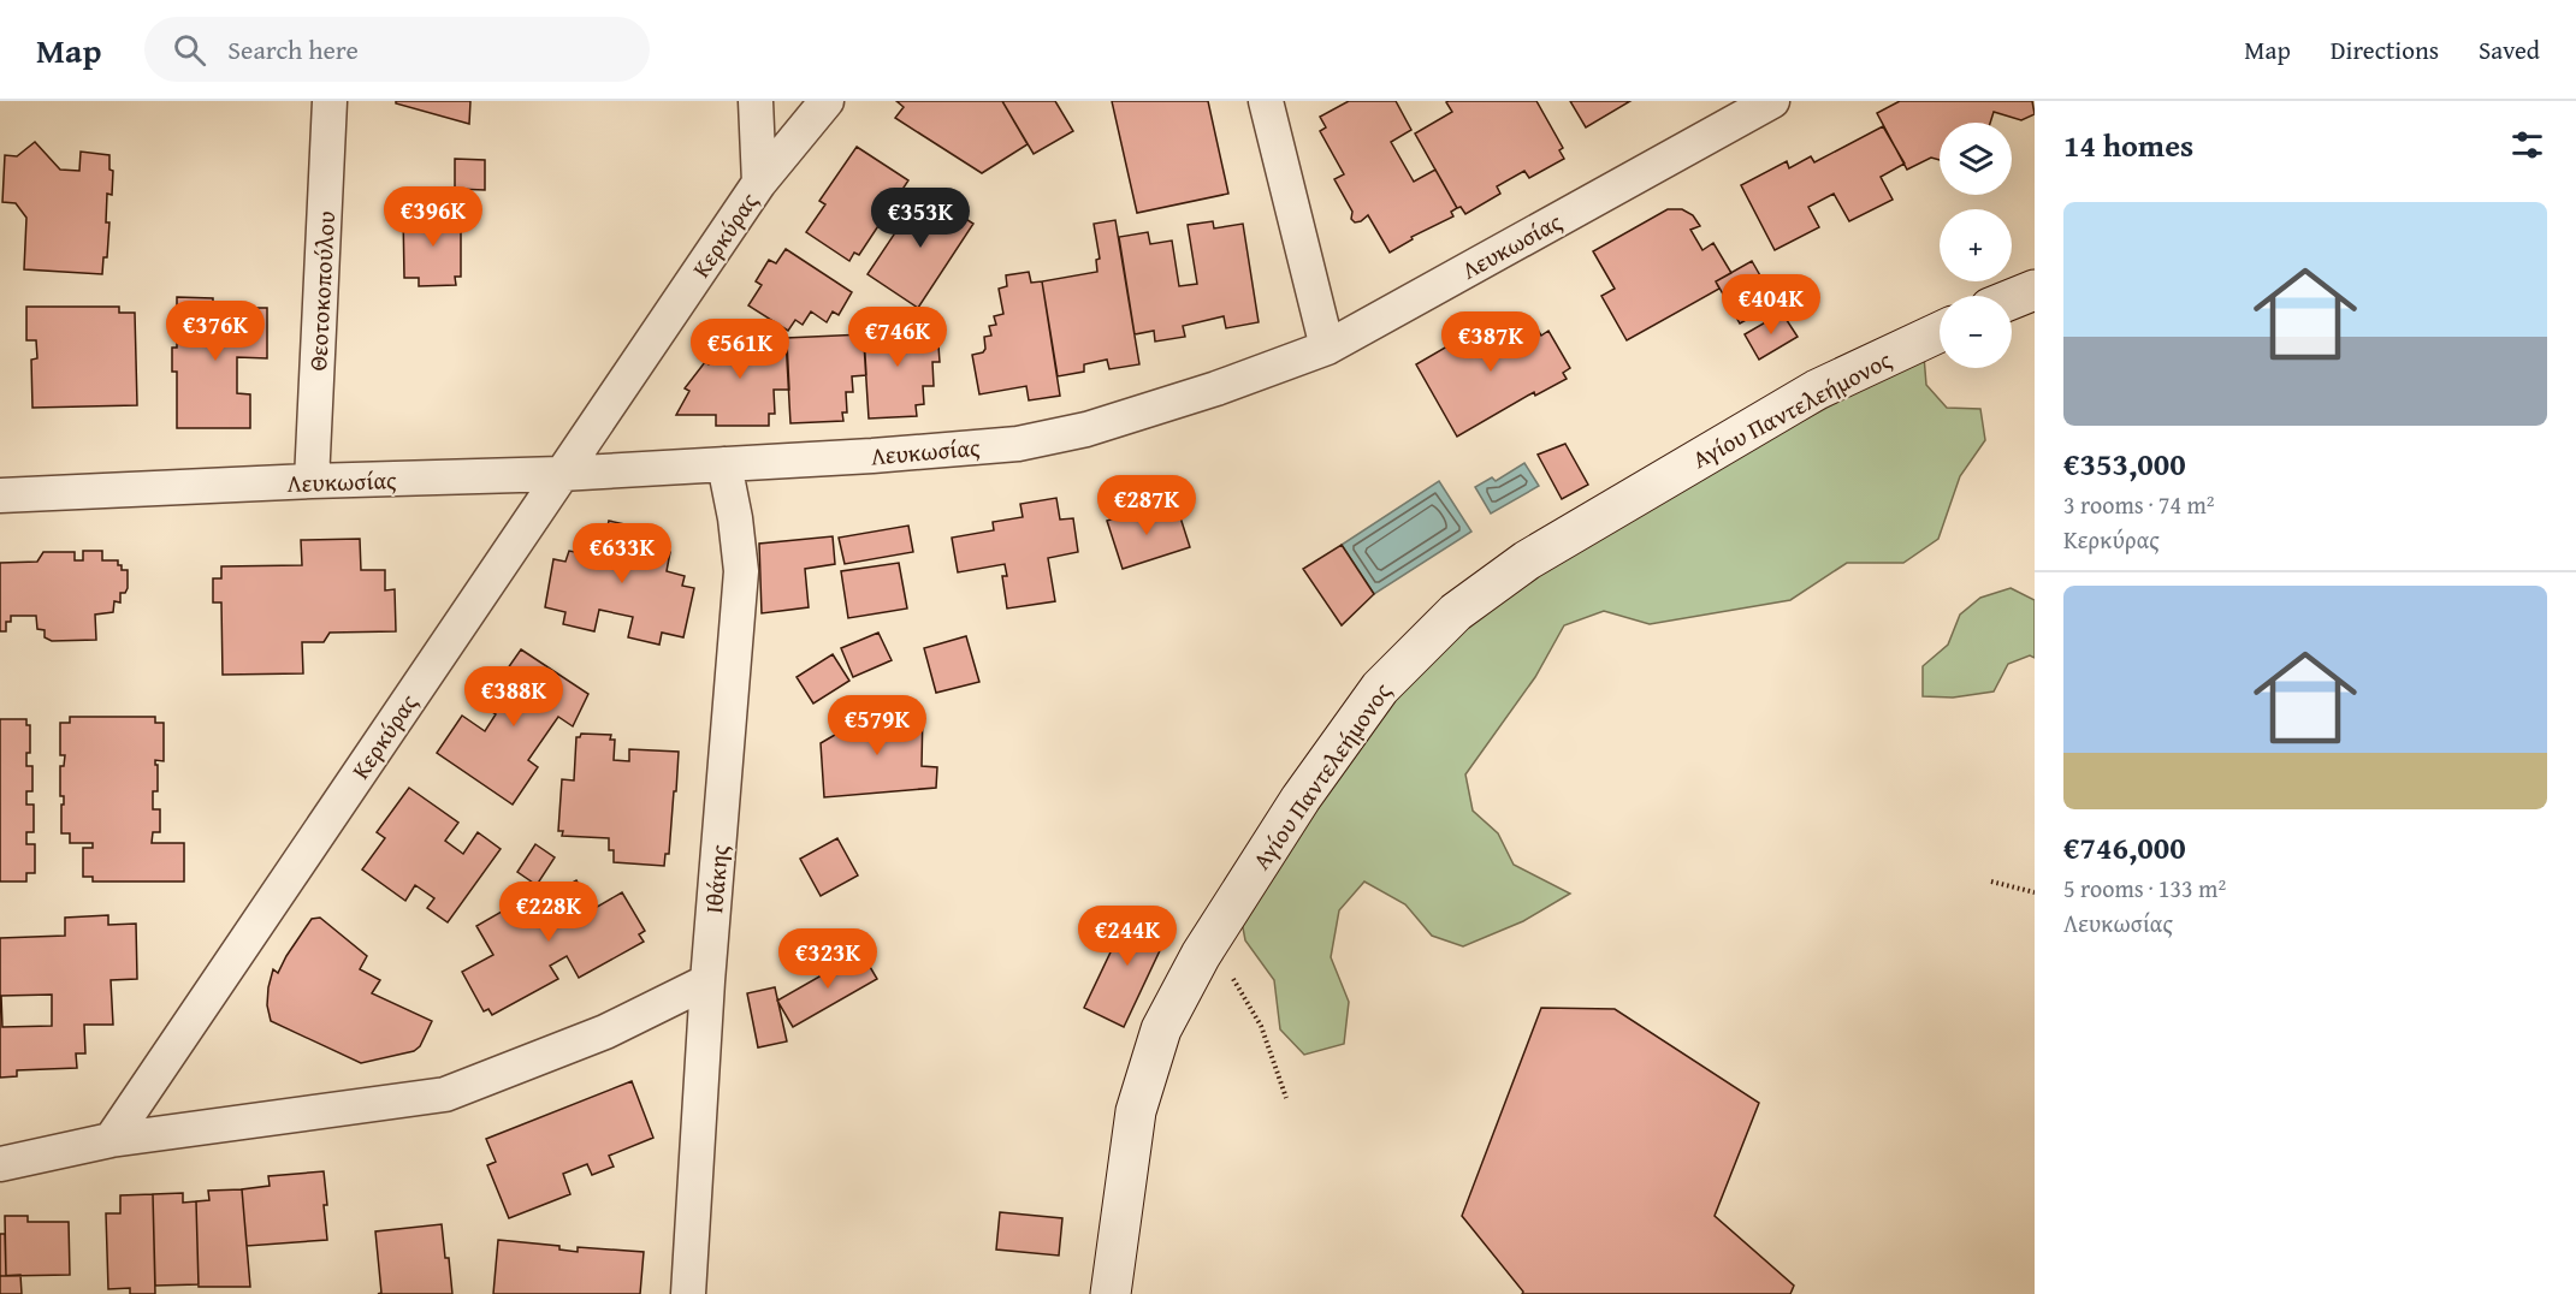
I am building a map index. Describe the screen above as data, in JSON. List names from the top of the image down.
{
  "streets": {
    "street": [
      "Κερκύρας",
      "Λευκωσίας",
      "Θεοτοκοπούλου",
      "Αγίου Παντελεήμονος",
      "Ιθάκης"
    ]
  },
  "crossings": [
    ["Κερκύρας", "Λευκωσίας"],
    ["Λευκωσίας", "Θεοτοκοπούλου"],
    ["Λευκωσίας", "Ιθάκης"]
  ],
  "page": {
    "header": "Map",
    "search": "Search here",
    "nav": ["Map", "Directions", "Saved"],
    "heading": "14 homes",
    "map_buttons": ["+", "−"],
    "price": [
      "€396K",
      "€353K",
      "€404K",
      "€376K",
      "€746K",
      "€387K",
      "€561K",
      "€287K",
      "€633K",
      "€388K",
      "€579K",
      "€228K",
      "€244K",
      "€323K"
    ],
    "list": [
      {
        "name": "€353,000",
        "note": "3 rooms · 74 m² · Κερκύρας"
      },
      {
        "name": "€746,000",
        "note": "5 rooms · 133 m² · Λευκωσίας"
      }
    ]
  }
}
